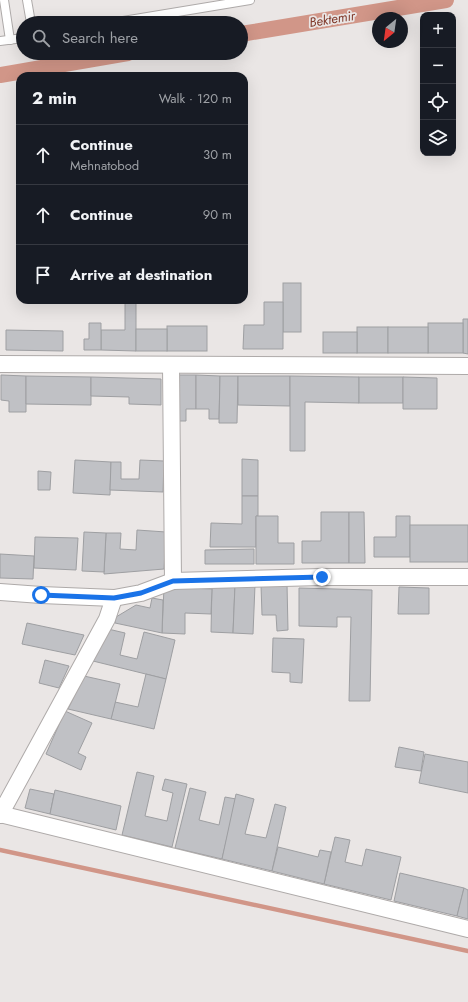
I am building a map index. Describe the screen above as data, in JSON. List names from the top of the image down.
{
  "water": ["Bektemir"],
  "north": "bottom left",
  "page": {
    "map_buttons": ["+", "−"],
    "search": "Search here",
    "heading": ["2 min", "Walk · 120 m"],
    "list": [
      ["Continue", "Mehnatobod", "30 m"],
      ["Continue", "90 m"],
      "Arrive at destination"
    ]
  }
}
